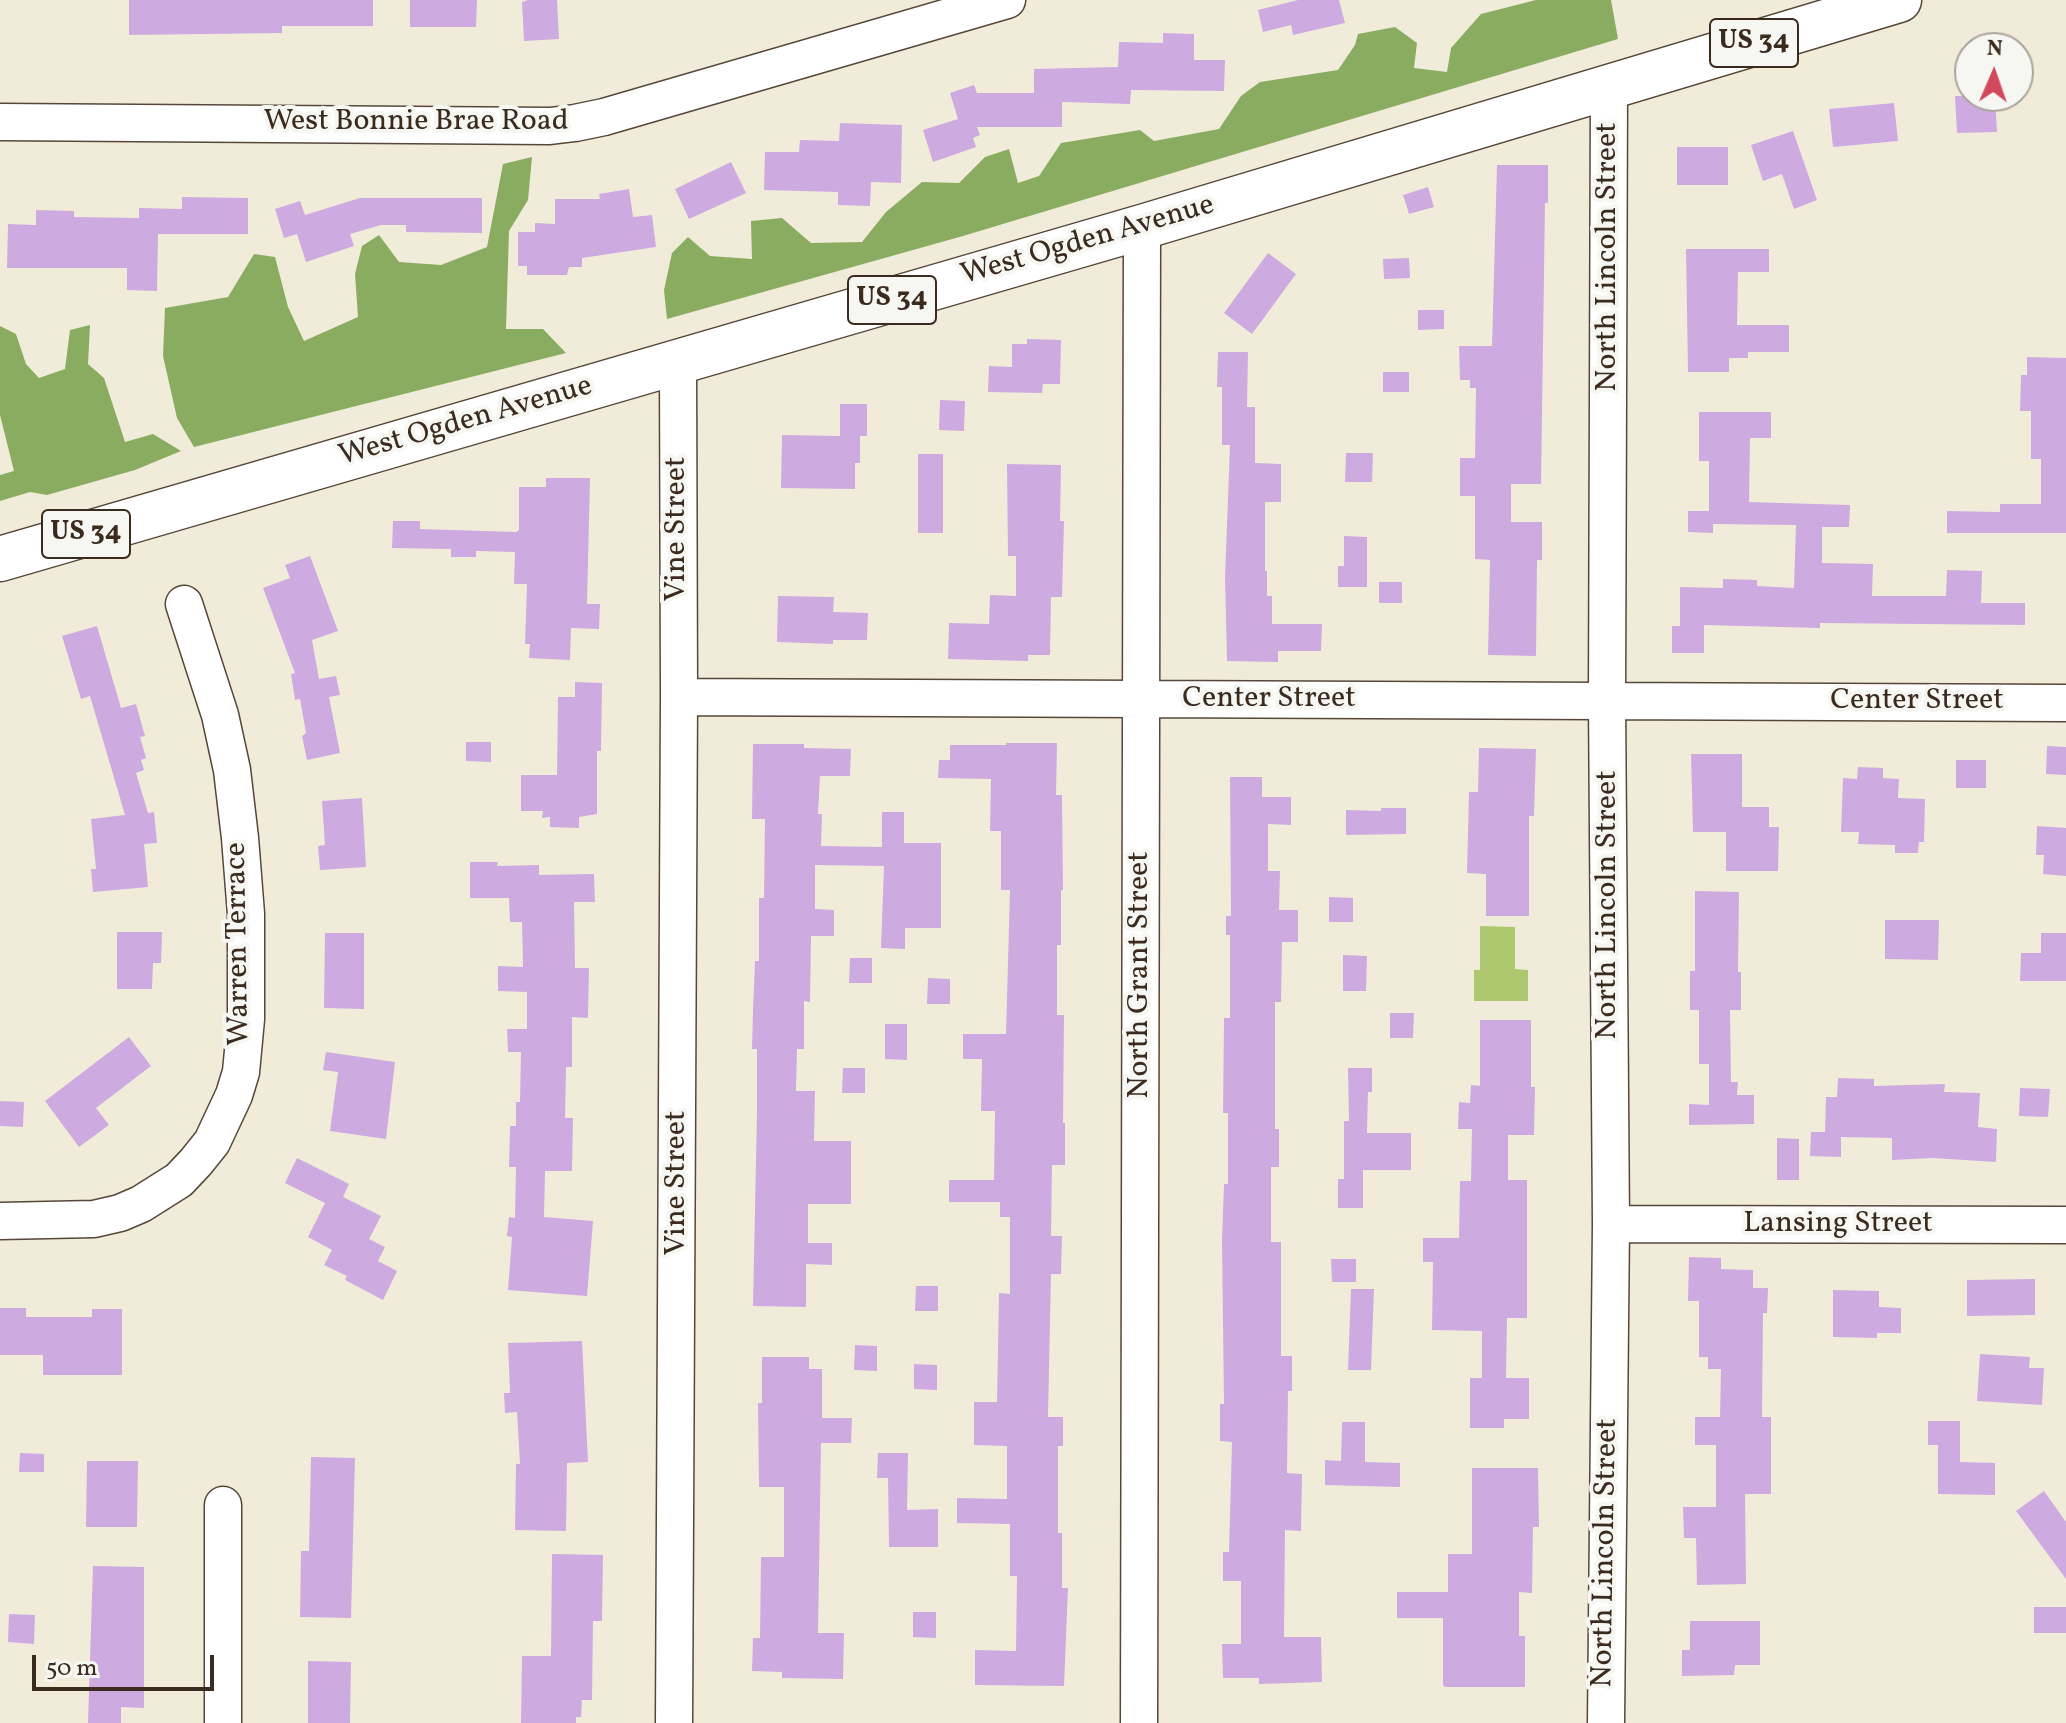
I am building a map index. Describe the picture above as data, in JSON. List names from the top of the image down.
{
  "streets": {
    "main road": ["US 34", "West Ogden Avenue"],
    "street": [
      "West Bonnie Brae Road",
      "North Lincoln Street",
      "Vine Street",
      "Center Street",
      "Warren Terrace",
      "North Grant Street",
      "Lansing Street"
    ]
  },
  "crossings": [
    ["West Ogden Avenue", "North Lincoln Street"],
    ["West Ogden Avenue", "Vine Street"],
    ["West Ogden Avenue", "North Grant Street"],
    ["North Lincoln Street", "Center Street"],
    ["North Lincoln Street", "Lansing Street"],
    ["Vine Street", "Center Street"],
    ["Center Street", "North Grant Street"]
  ],
  "scale_bar": "50 m",
  "north": "top"
}
